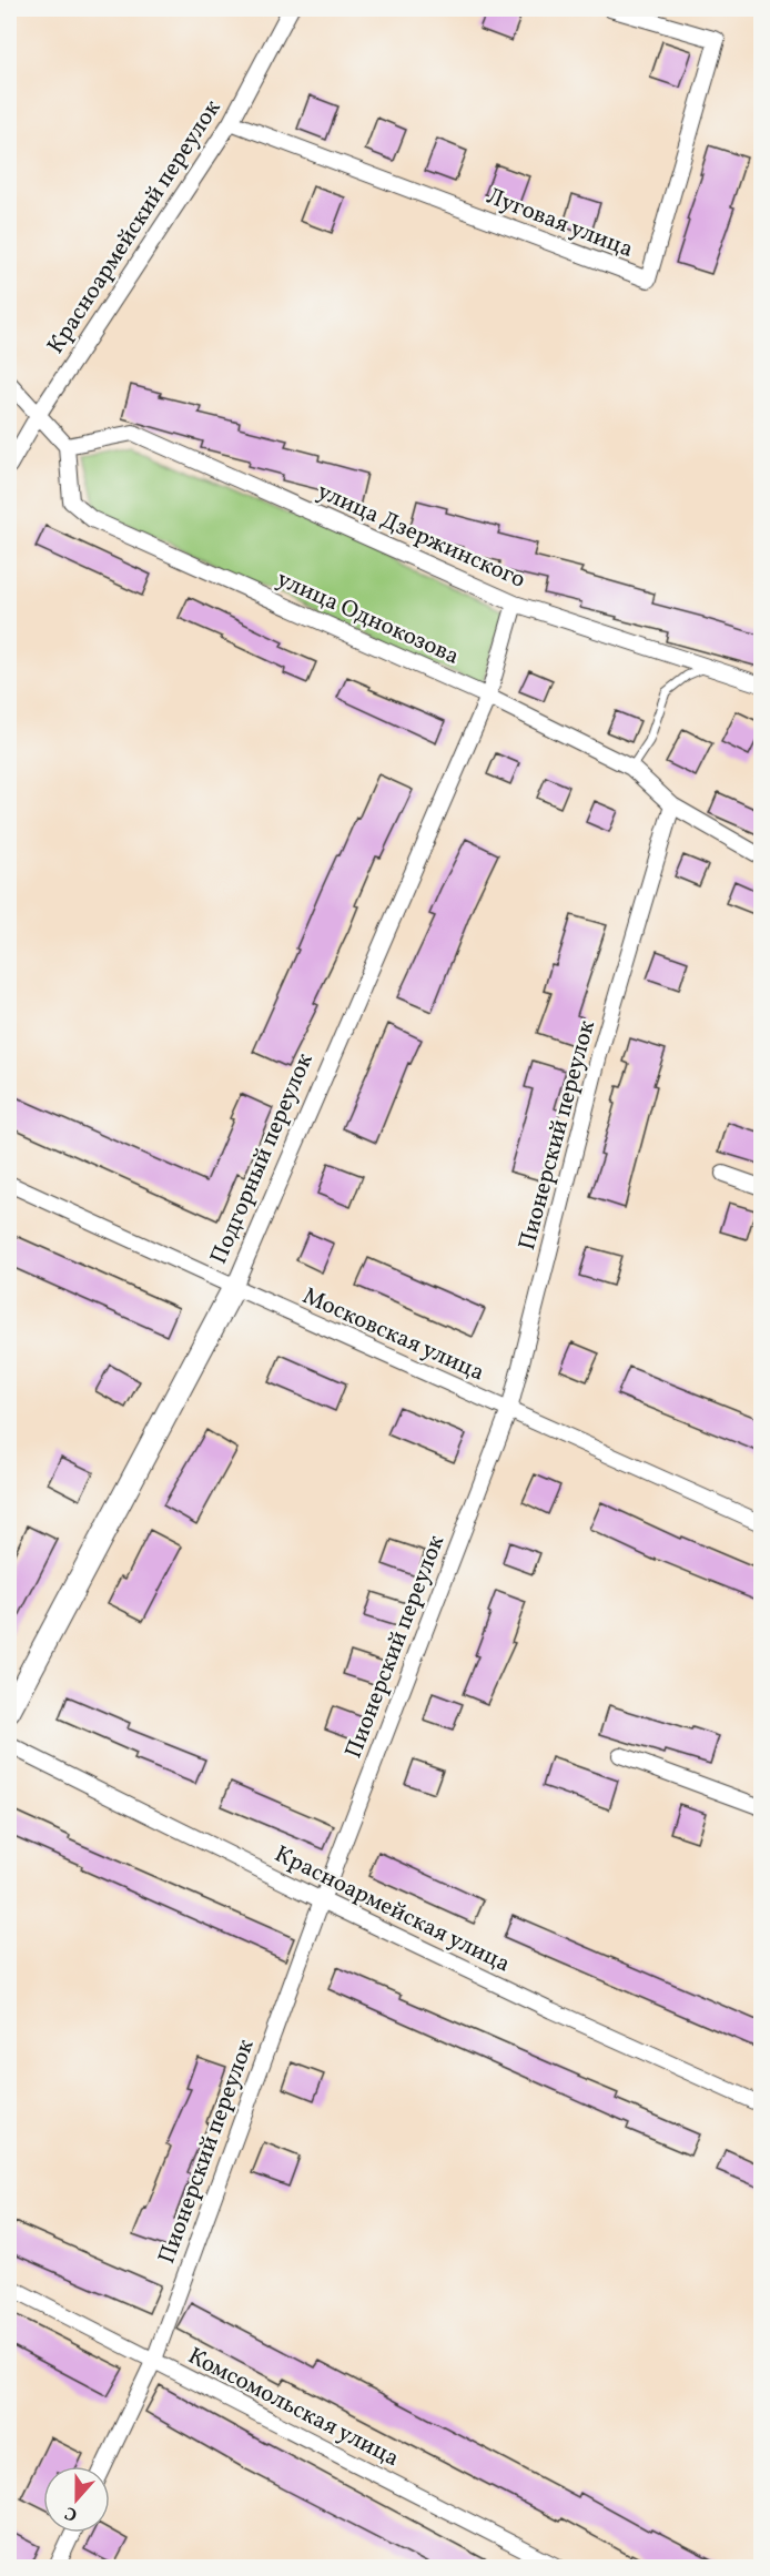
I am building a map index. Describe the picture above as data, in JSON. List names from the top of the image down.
{
  "streets": {
    "main road": ["Подгорный переулок"],
    "street": [
      "Луговая улица",
      "Красноармейский переулок",
      "улица Дзержинского",
      "улица Однокозова",
      "Пионерский переулок",
      "Московская улица",
      "Красноармейская улица",
      "Комсомольская улица"
    ]
  },
  "crossings": [
    ["Луговая улица", "Красноармейский переулок"],
    ["улица Дзержинского", "улица Однокозова"],
    ["улица Дзержинского", "Подгорный переулок"],
    ["улица Однокозова", "Пионерский переулок"],
    ["улица Однокозова", "Подгорный переулок"],
    ["Пионерский переулок", "Московская улица"],
    ["Пионерский переулок", "Красноармейская улица"],
    ["Пионерский переулок", "Комсомольская улица"],
    ["Подгорный переулок", "Московская улица"]
  ],
  "north": "bottom"
}
